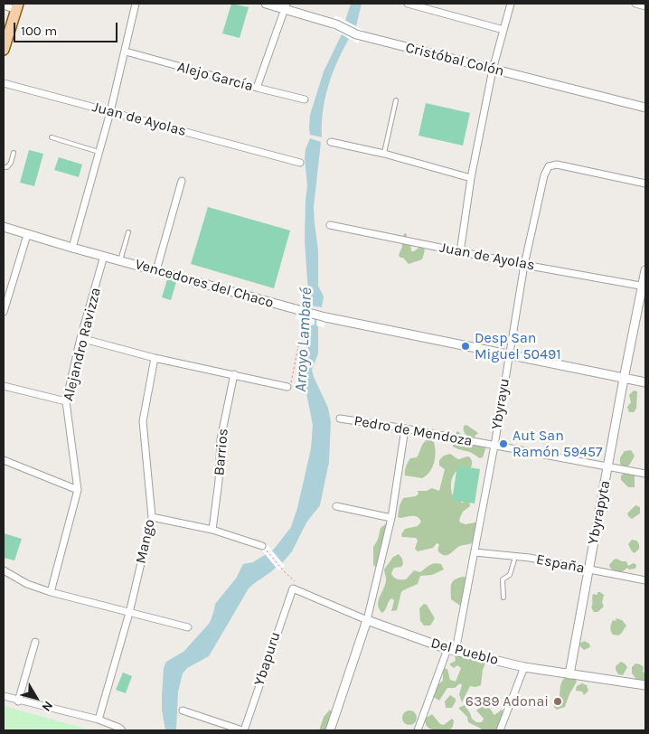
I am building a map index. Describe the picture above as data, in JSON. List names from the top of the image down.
{
  "streets": {
    "street": [
      "Cristóbal Colón",
      "Alejo García",
      "Juan de Ayolas",
      "Vencedores del Chaco",
      "Alejandro Ravizza",
      "Ybyrayu",
      "Pedro de Mendoza",
      "Barrios",
      "Ybyrapyta",
      "Mango",
      "España",
      "Del Pueblo",
      "Ybapuru"
    ]
  },
  "crossings": [
    ["Juan de Ayolas", "Ybyrayu"],
    ["Juan de Ayolas", "Ybyrapyta"],
    ["Vencedores del Chaco", "Alejandro Ravizza"],
    ["Vencedores del Chaco", "Ybyrayu"],
    ["Vencedores del Chaco", "Ybyrapyta"],
    ["Ybyrayu", "Pedro de Mendoza"],
    ["Ybyrayu", "España"],
    ["Ybyrayu", "Del Pueblo"],
    ["Pedro de Mendoza", "Ybyrapyta"],
    ["Ybyrapyta", "España"],
    ["Ybyrapyta", "Del Pueblo"],
    ["Del Pueblo", "Ybapuru"]
  ],
  "water": ["Arroyo Lambaré"],
  "places": ["Desp San Miguel 50491", "Aut San Ramón 59457", "6389 Adonai"],
  "scale_bar": "100 m",
  "north": "bottom right"
}
